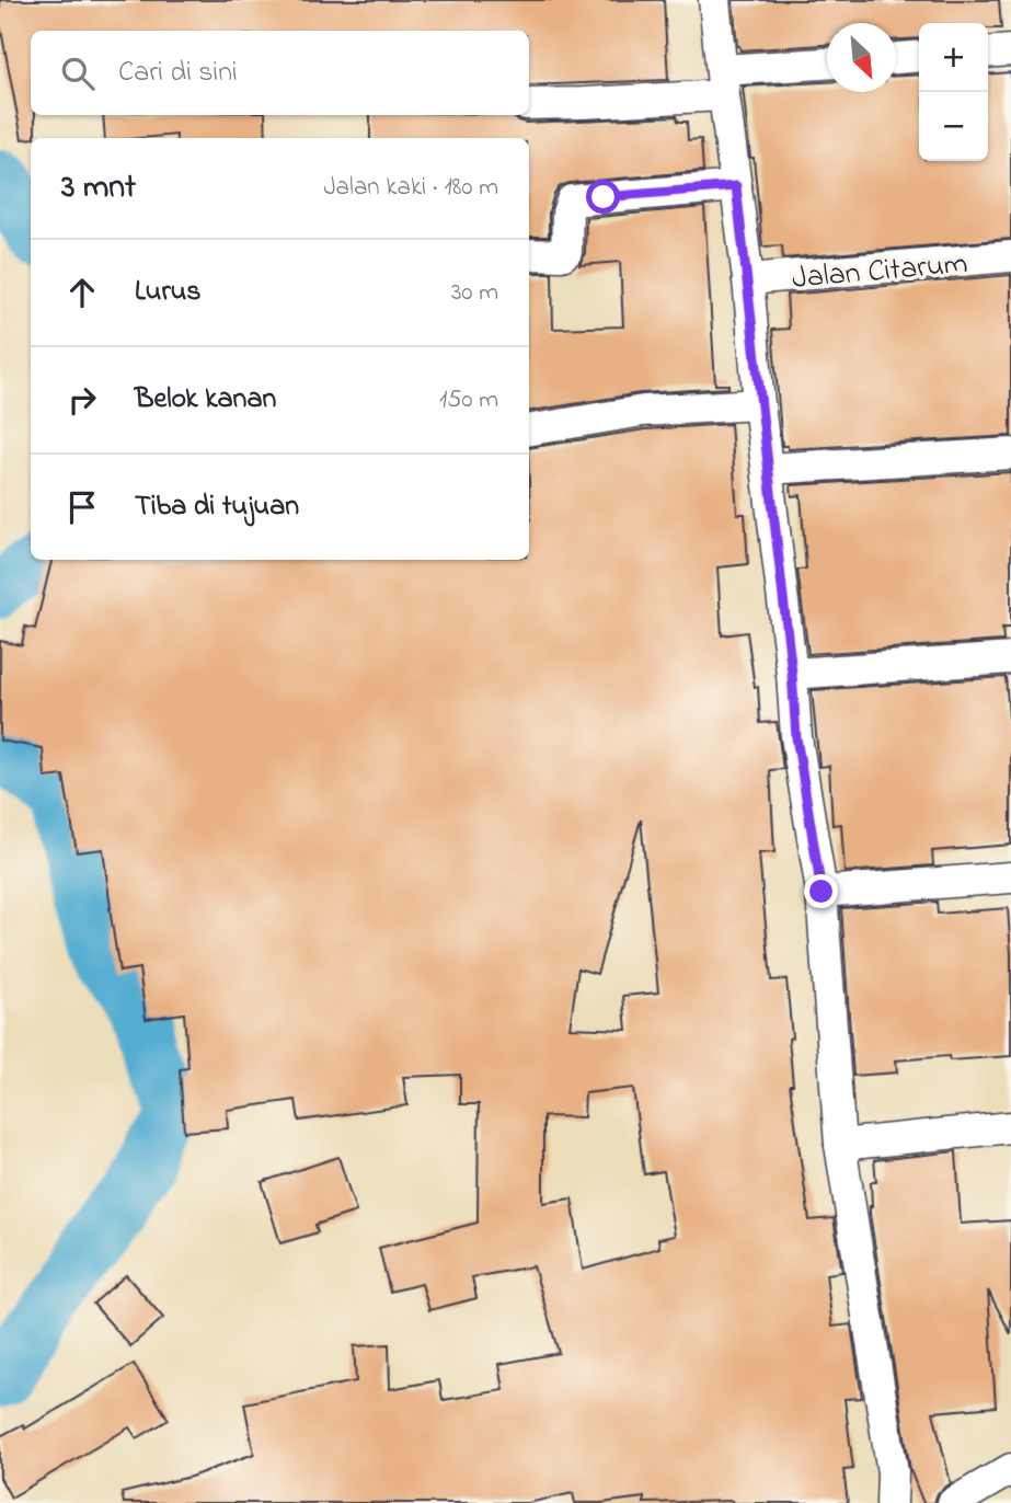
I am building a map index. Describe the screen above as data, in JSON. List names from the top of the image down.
{
  "streets": {
    "street": ["Jalan Citarum"]
  },
  "north": "bottom right",
  "page": {
    "map_buttons": ["+", "−"],
    "search": "Cari di sini",
    "heading": ["3 mnt", "Jalan kaki · 180 m"],
    "list": [
      ["Lurus", "30 m"],
      ["Belok kanan", "150 m"],
      "Tiba di tujuan"
    ]
  }
}
